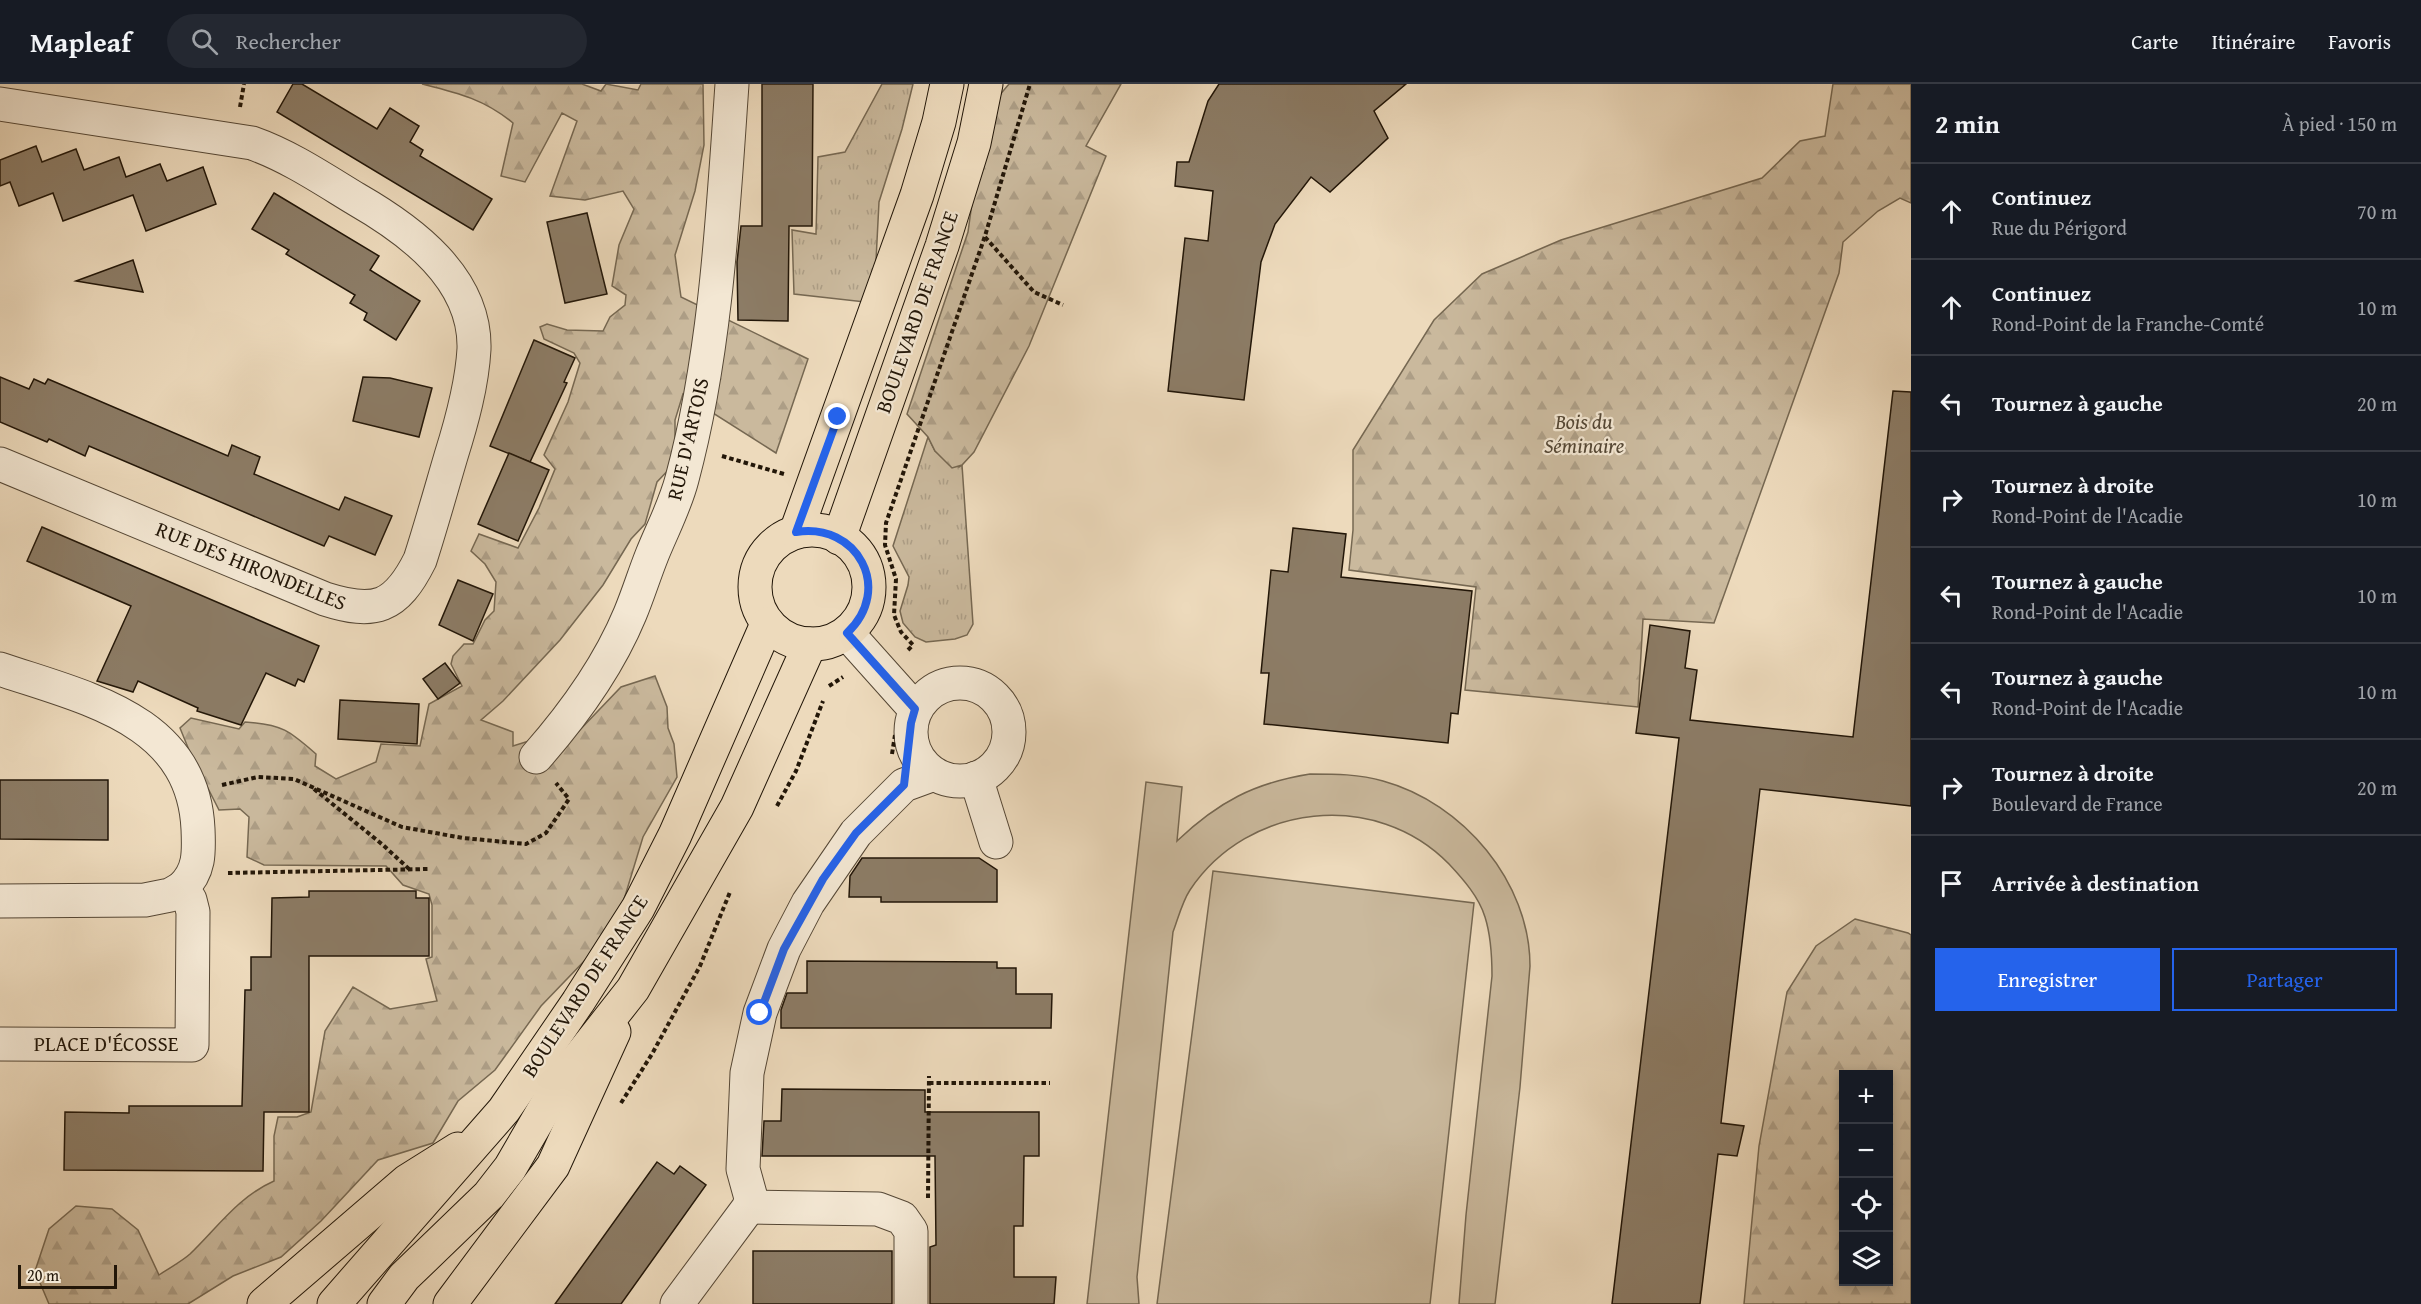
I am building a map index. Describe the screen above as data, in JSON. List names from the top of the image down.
{
  "streets": {
    "main road": ["BOULEVARD DE FRANCE"],
    "street": ["RUE D'ARTOIS", "RUE DES HIRONDELLES", "PLACE D'ÉCOSSE"]
  },
  "parks": ["Bois du Séminaire"],
  "scale_bar": "20 m",
  "page": {
    "header": "Mapleaf",
    "search": "Rechercher",
    "nav": ["Carte", "Itinéraire", "Favoris"],
    "heading": ["2 min", "À pied · 150 m"],
    "list": [
      ["Continuez", "Rue du Périgord", "70 m"],
      ["Continuez", "Rond-Point de la Franche-Comté", "10 m"],
      ["Tournez à gauche", "20 m"],
      ["Tournez à droite", "Rond-Point de l'Acadie", "10 m"],
      ["Tournez à gauche", "Rond-Point de l'Acadie", "10 m"],
      ["Tournez à gauche", "Rond-Point de l'Acadie", "10 m"],
      ["Tournez à droite", "Boulevard de France", "20 m"],
      "Arrivée à destination"
    ],
    "buttons": ["Enregistrer", "Partager"],
    "map_buttons": ["+", "−"],
    "scale": "20 m"
  }
}
